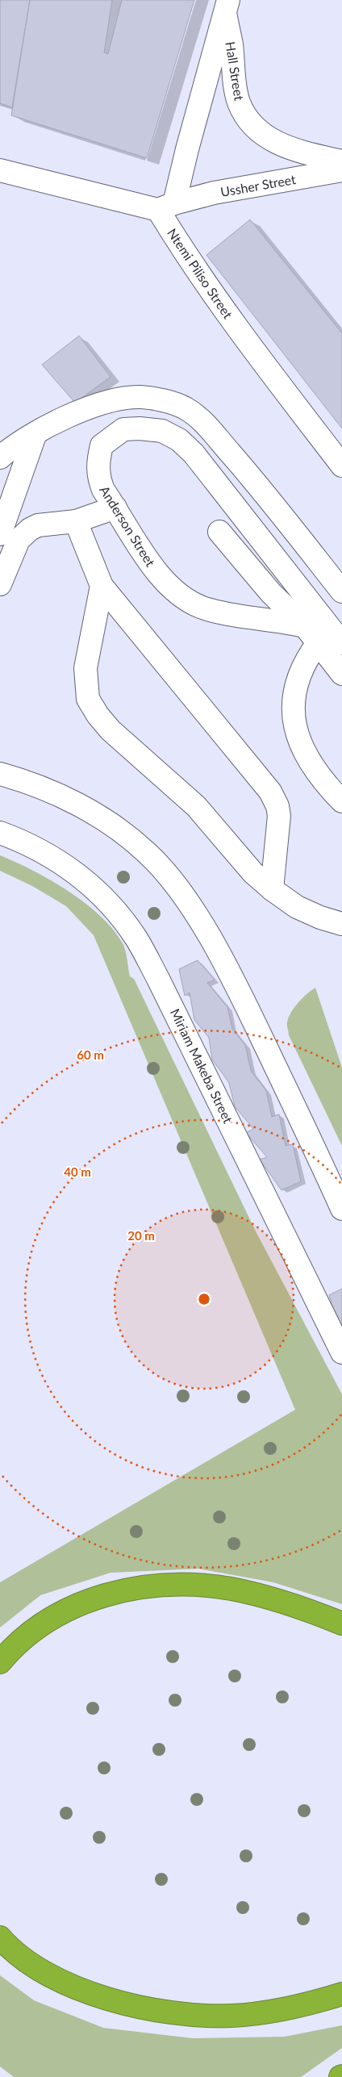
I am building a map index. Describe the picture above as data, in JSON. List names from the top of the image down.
{
  "streets": {
    "street": [
      "Hall Street",
      "Ussher Street",
      "Ntemi Piliso Street",
      "Anderson Street",
      "Miriam Makeba Street"
    ]
  },
  "crossings": [
    ["Hall Street", "Ussher Street"],
    ["Hall Street", "Ntemi Piliso Street"],
    ["Ussher Street", "Ntemi Piliso Street"]
  ],
  "rings": ["60 m", "40 m", "20 m"]
}
